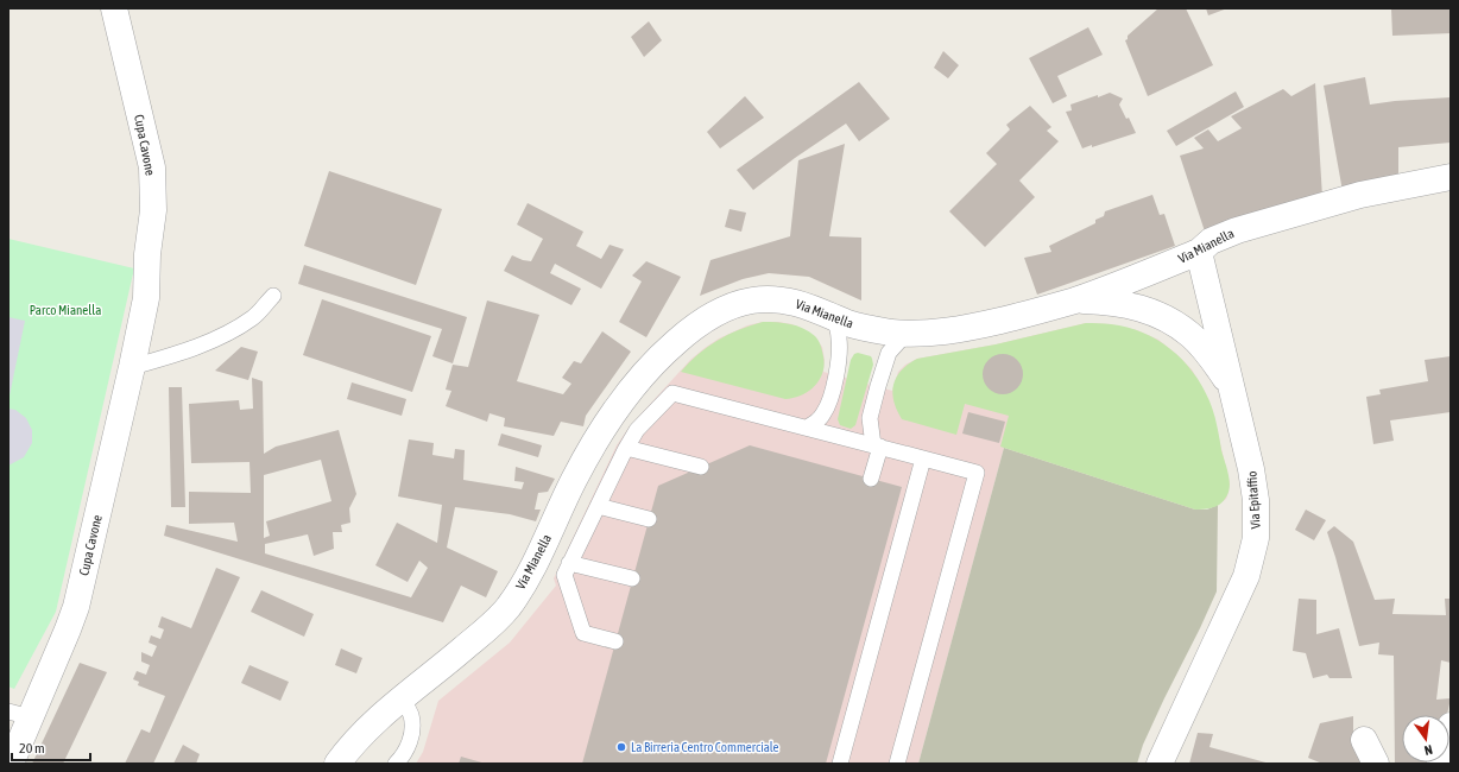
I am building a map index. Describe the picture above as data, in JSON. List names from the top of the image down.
{
  "streets": {
    "street": ["Cupa Cavone", "Via Mianella", "Via Epitaffio"]
  },
  "crossings": [
    ["Via Mianella", "Via Epitaffio"]
  ],
  "parks": ["Parco Mianella"],
  "places": ["La Birreria Centro Commerciale"],
  "scale_bar": "20 m",
  "north": "bottom"
}
